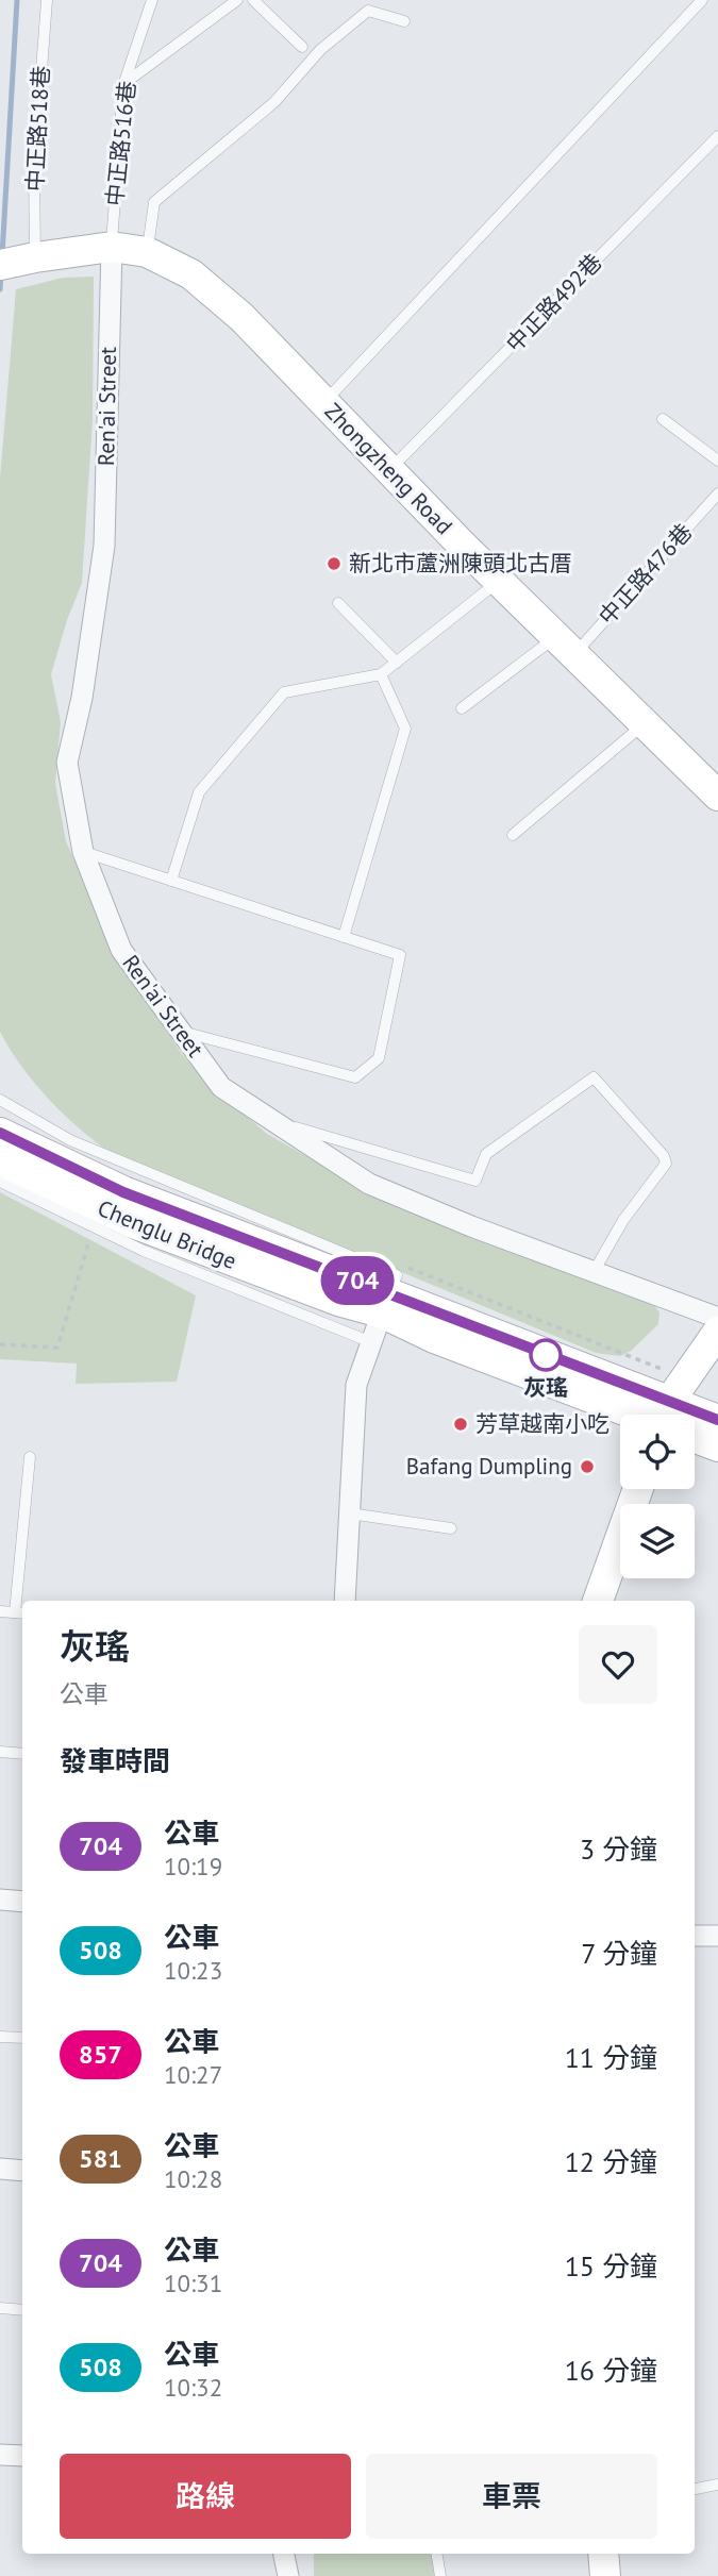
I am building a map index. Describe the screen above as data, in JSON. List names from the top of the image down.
{
  "streets": {
    "main road": ["Zhongzheng Road", "Chenglu Bridge"],
    "street": ["Ren'ai Street"],
    "lane": [
      "中正路518巷",
      "中正路516巷",
      "中正路492巷",
      "中正路476巷"
    ]
  },
  "crossings": [
    ["中正路518巷", "Zhongzheng Road"],
    ["中正路516巷", "Ren'ai Street"],
    ["中正路516巷", "Zhongzheng Road"],
    ["中正路492巷", "Zhongzheng Road"],
    ["Ren'ai Street", "Zhongzheng Road"],
    ["Zhongzheng Road", "中正路476巷"]
  ],
  "places": [
    "新北市蘆洲陳頭北古厝",
    "灰瑤",
    "芳草越南小吃",
    "Bafang Dumpling"
  ],
  "lines": ["bus line 704"],
  "page": {
    "on_map": "704",
    "heading": [
      ["灰瑤", "公車"],
      "發車時間"
    ],
    "list": [
      {
        "mark": "704",
        "name": "公車",
        "note": "10:19",
        "value": "3 分鐘"
      },
      {
        "mark": "508",
        "name": "公車",
        "note": "10:23",
        "value": "7 分鐘"
      },
      {
        "mark": "857",
        "name": "公車",
        "note": "10:27",
        "value": "11 分鐘"
      },
      {
        "mark": "581",
        "name": "公車",
        "note": "10:28",
        "value": "12 分鐘"
      },
      {
        "mark": "704",
        "name": "公車",
        "note": "10:31",
        "value": "15 分鐘"
      },
      {
        "mark": "508",
        "name": "公車",
        "note": "10:32",
        "value": "16 分鐘"
      }
    ],
    "buttons": ["路線", "車票"]
  }
}
